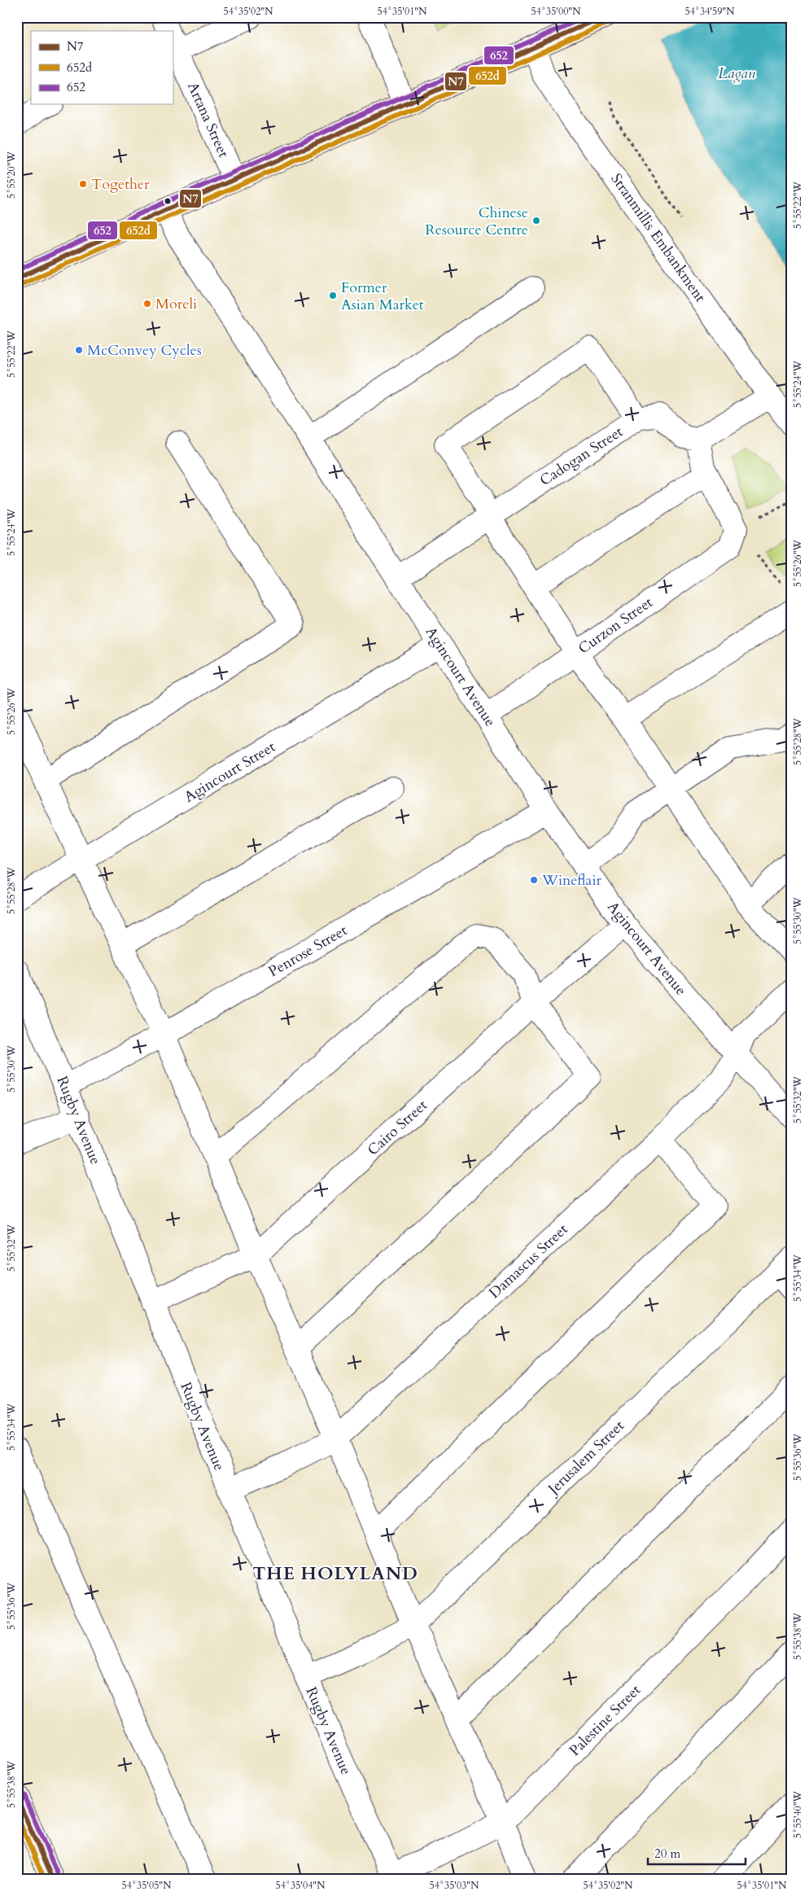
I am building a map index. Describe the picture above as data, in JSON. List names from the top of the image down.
{
  "streets": {
    "street": [
      "Artana Street",
      "Stranmillis Embankment",
      "Cadogan Street",
      "Curzon Street",
      "Agincourt Avenue",
      "Agincourt Street",
      "Penrose Street",
      "Rugby Avenue",
      "Cairo Street",
      "Damascus Street",
      "Jerusalem Street",
      "Palestine Street"
    ]
  },
  "crossings": [
    ["Cadogan Street", "Agincourt Avenue"],
    ["Curzon Street", "Agincourt Avenue"],
    ["Agincourt Avenue", "Agincourt Street"],
    ["Agincourt Avenue", "Penrose Street"],
    ["Agincourt Avenue", "Cairo Street"],
    ["Agincourt Avenue", "Damascus Street"],
    ["Penrose Street", "Rugby Avenue"],
    ["Rugby Avenue", "Cairo Street"],
    ["Rugby Avenue", "Damascus Street"],
    ["Rugby Avenue", "Jerusalem Street"],
    ["Rugby Avenue", "Palestine Street"]
  ],
  "districts": ["THE HOLYLAND"],
  "water": ["Lagan"],
  "places": [
    "Together",
    "Chinese Resource Centre",
    "Former Asian Market",
    "Moreli",
    "McConvey Cycles",
    "Wineflair"
  ],
  "lines": ["transit line N7", "transit line 652", "transit line 652d"],
  "legend": ["N7", "652d", "652"],
  "scale_bar": "20 m",
  "coordinates": [
    "54°35'02\"N",
    "54°35'01\"N",
    "54°35'00\"N",
    "54°34'59\"N",
    "5°55'20\"W",
    "5°55'22\"W",
    "5°55'24\"W",
    "5°55'26\"W",
    "5°55'28\"W",
    "5°55'30\"W",
    "5°55'32\"W",
    "5°55'34\"W",
    "5°55'36\"W",
    "5°55'38\"W",
    "5°55'40\"W",
    "54°35'05\"N",
    "54°35'04\"N",
    "54°35'03\"N"
  ]
}
